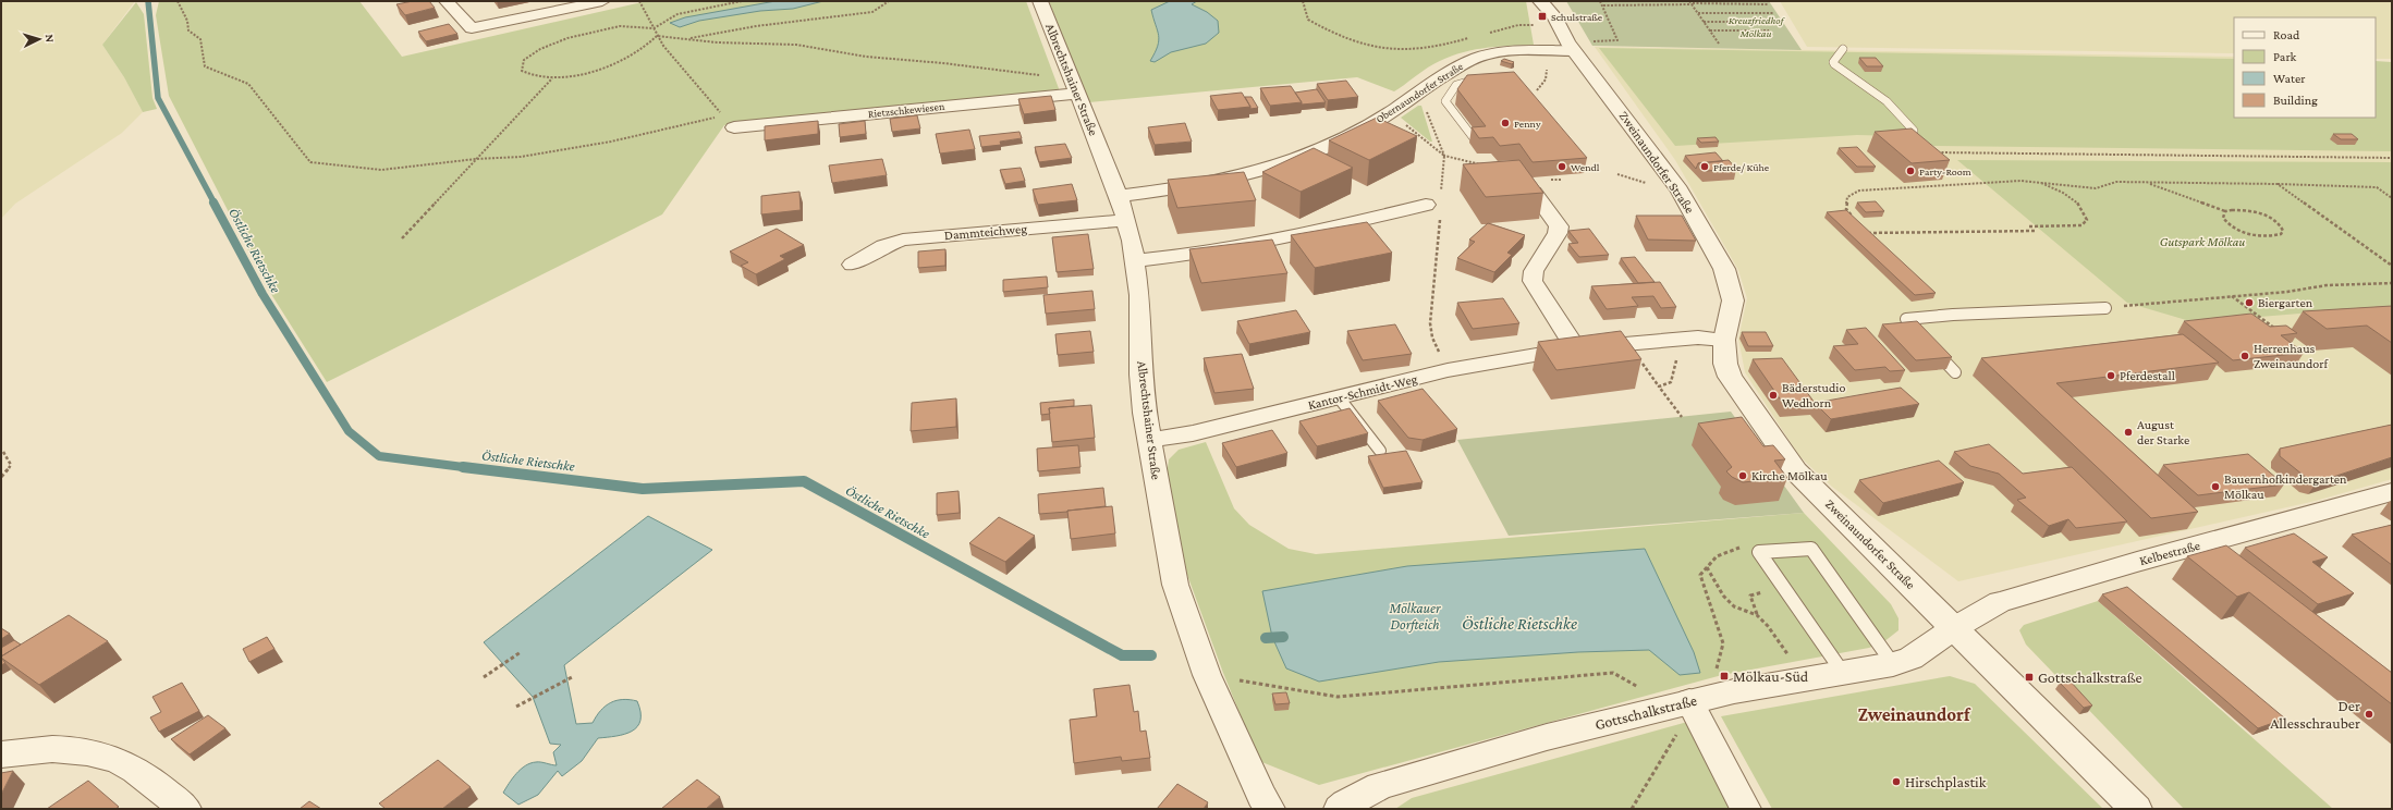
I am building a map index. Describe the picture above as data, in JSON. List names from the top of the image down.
{
  "streets": {
    "street": [
      "Albrechtshainer Straße",
      "Obernaundorfer Straße",
      "Rietzschkewiesen",
      "Zweinaundorfer Straße",
      "Dammteichweg",
      "Kantor-Schmidt-Weg",
      "Kelbestraße",
      "Gottschalkstraße"
    ]
  },
  "crossings": [
    ["Albrechtshainer Straße", "Obernaundorfer Straße"],
    ["Albrechtshainer Straße", "Rietzschkewiesen"],
    ["Albrechtshainer Straße", "Dammteichweg"],
    ["Albrechtshainer Straße", "Kantor-Schmidt-Weg"],
    ["Obernaundorfer Straße", "Zweinaundorfer Straße"],
    ["Zweinaundorfer Straße", "Kantor-Schmidt-Weg"],
    ["Zweinaundorfer Straße", "Kelbestraße"],
    ["Zweinaundorfer Straße", "Gottschalkstraße"],
    ["Kelbestraße", "Gottschalkstraße"]
  ],
  "districts": ["Zweinaundorf"],
  "water": ["Östliche Rietschke", "Mölkauer Dorfteich"],
  "parks": ["Kreuzfriedhof Mölkau", "Gutspark Mölkau"],
  "places": {
    "transit": ["Schulstraße", "Mölkau-Süd", "Gottschalkstraße"],
    "other": [
      "Penny",
      "Wendl",
      "Pferde/ Kühe",
      "Party-Room",
      "Biergarten",
      "Herrenhaus Zweinaundorf",
      "Pferdestall",
      "Bäderstudio Wedhorn",
      "August der Starke",
      "Kirche Mölkau",
      "Bauernhofkindergarten Mölkau",
      "Der Allesschrauber",
      "Hirschplastik"
    ]
  },
  "legend": [
    "Road",
    "Park",
    "Water",
    "Building"
  ],
  "north": "right"
}
